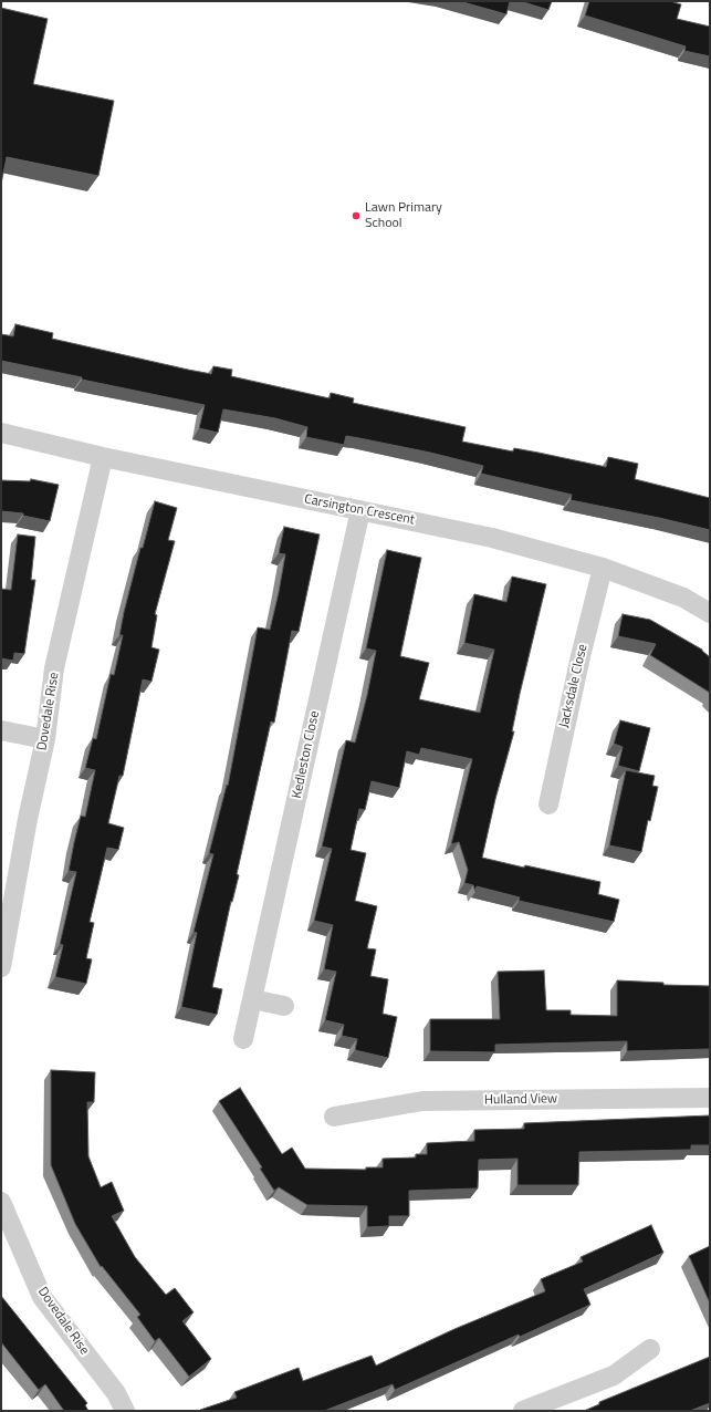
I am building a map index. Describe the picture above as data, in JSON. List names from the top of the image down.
{
  "streets": {
    "street": [
      "Carsington Crescent",
      "Jacksdale Close",
      "Dovedale Rise",
      "Kedleston Close",
      "Hulland View"
    ]
  },
  "crossings": [
    ["Carsington Crescent", "Jacksdale Close"],
    ["Carsington Crescent", "Dovedale Rise"],
    ["Carsington Crescent", "Kedleston Close"]
  ],
  "places": ["Lawn Primary School"]
}
